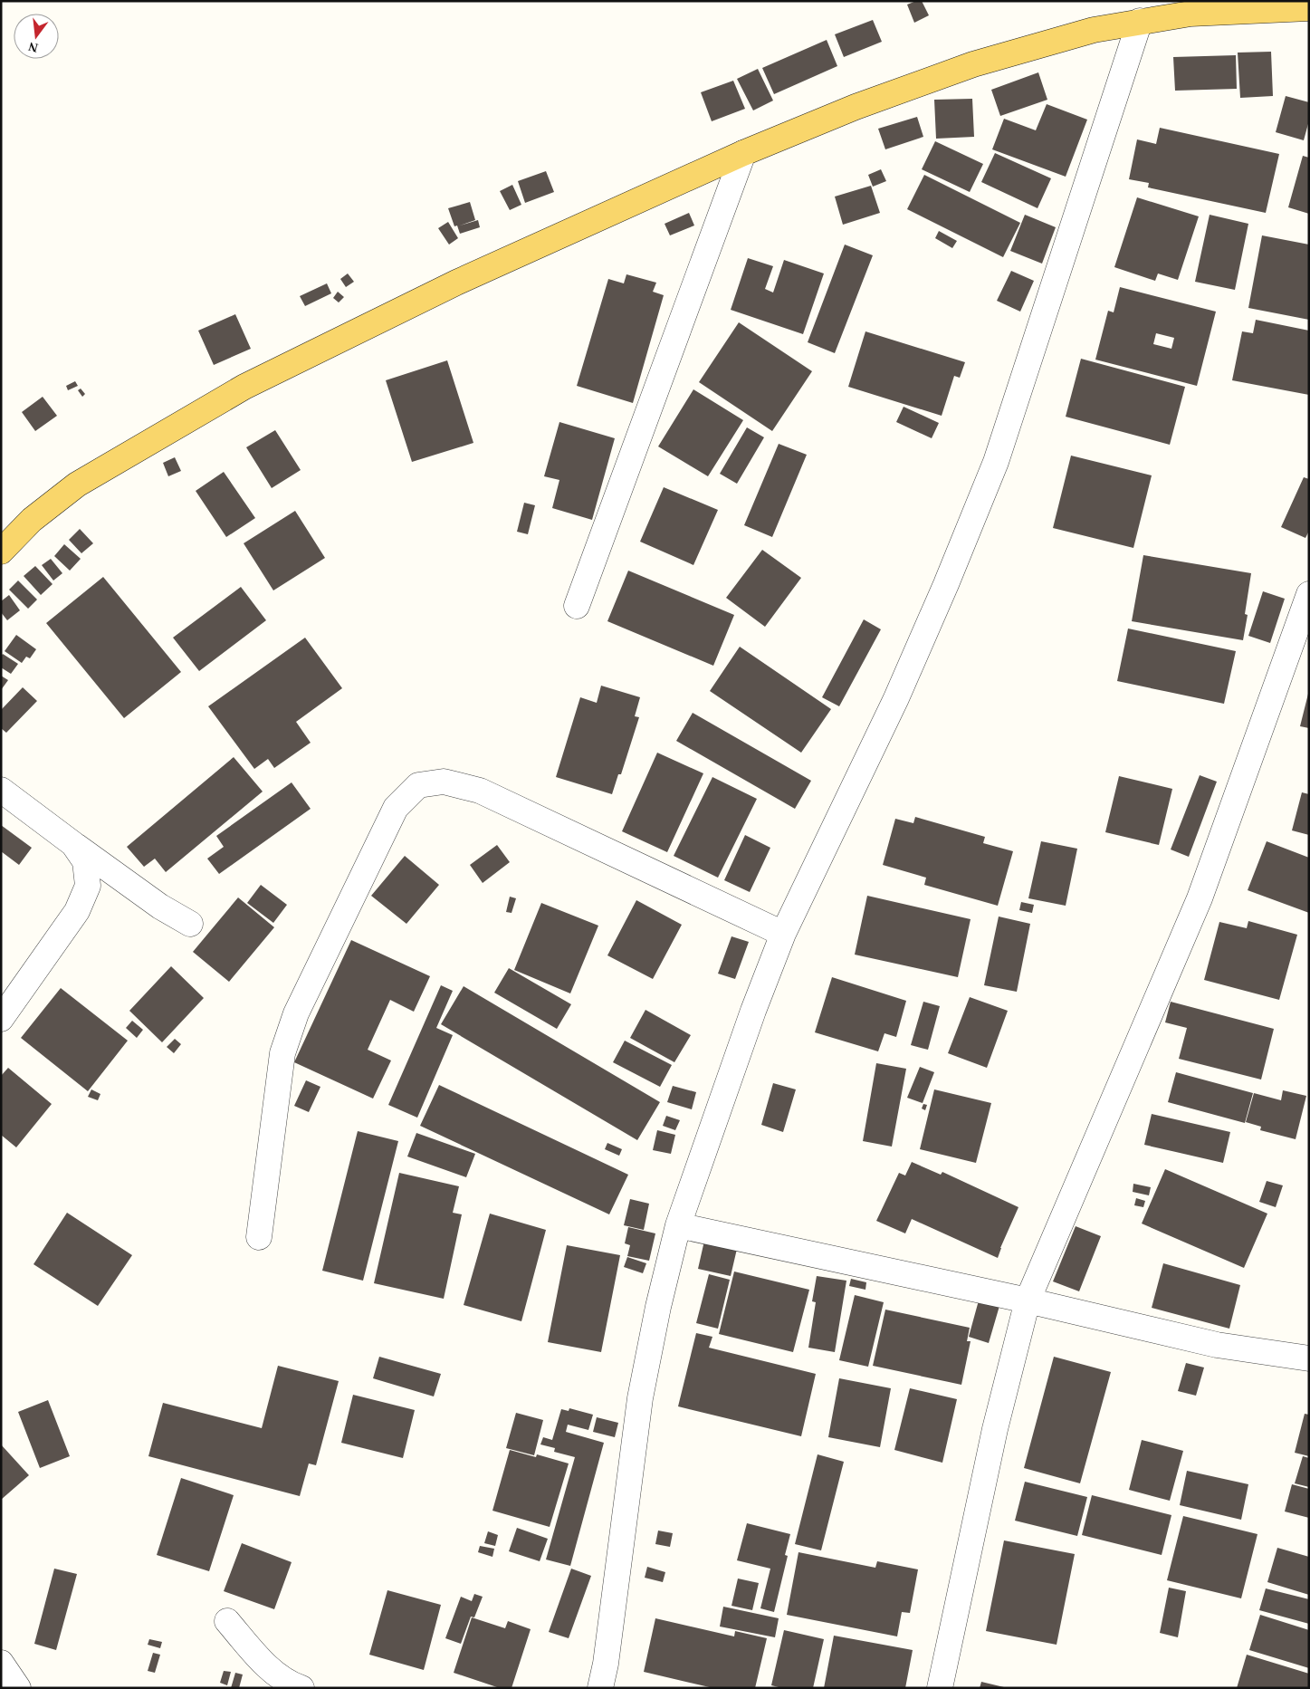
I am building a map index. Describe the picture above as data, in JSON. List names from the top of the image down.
{
  "north": "bottom"
}
